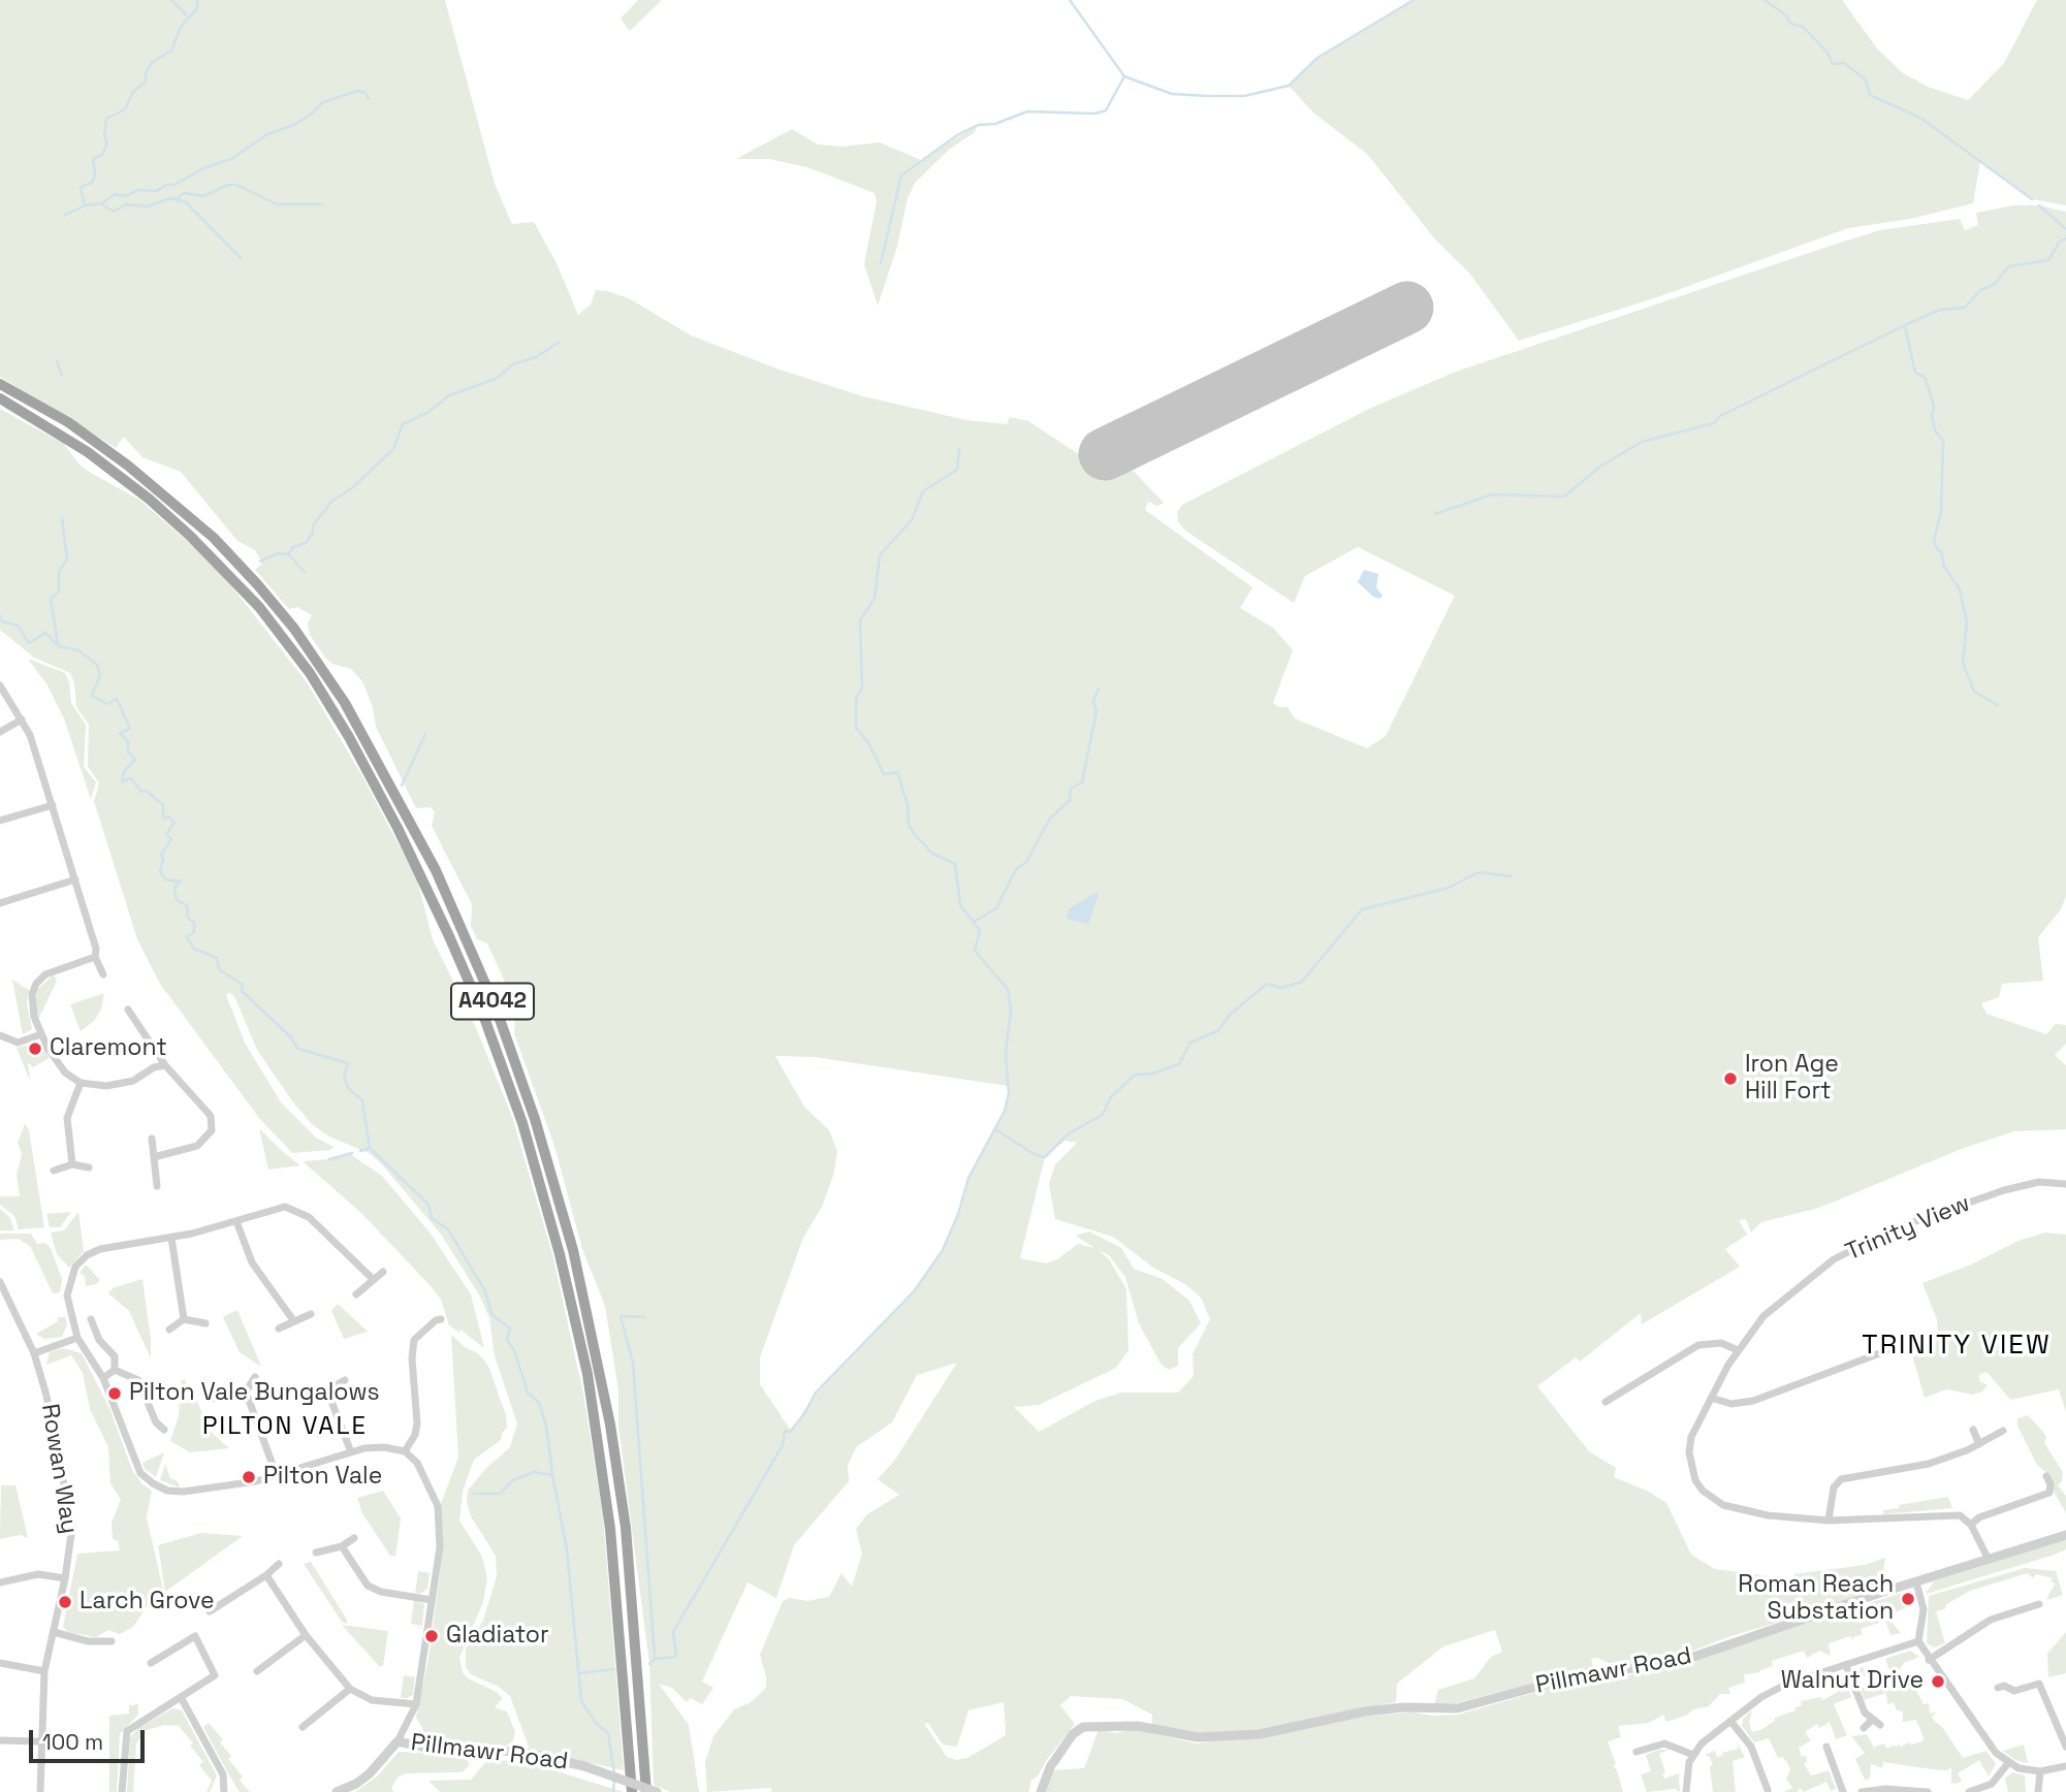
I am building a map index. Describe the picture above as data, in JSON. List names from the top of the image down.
{
  "streets": {
    "highway": ["A4042"],
    "street": ["Trinity View", "Rowan Way", "Pillmawr Road"]
  },
  "districts": ["TRINITY VIEW", "PILTON VALE"],
  "places": [
    "Claremont",
    "Iron Age Hill Fort",
    "Pilton Vale Bungalows",
    "Pilton Vale",
    "Roman Reach Substation",
    "Larch Grove",
    "Gladiator",
    "Walnut Drive"
  ],
  "scale_bar": "100 m"
}
